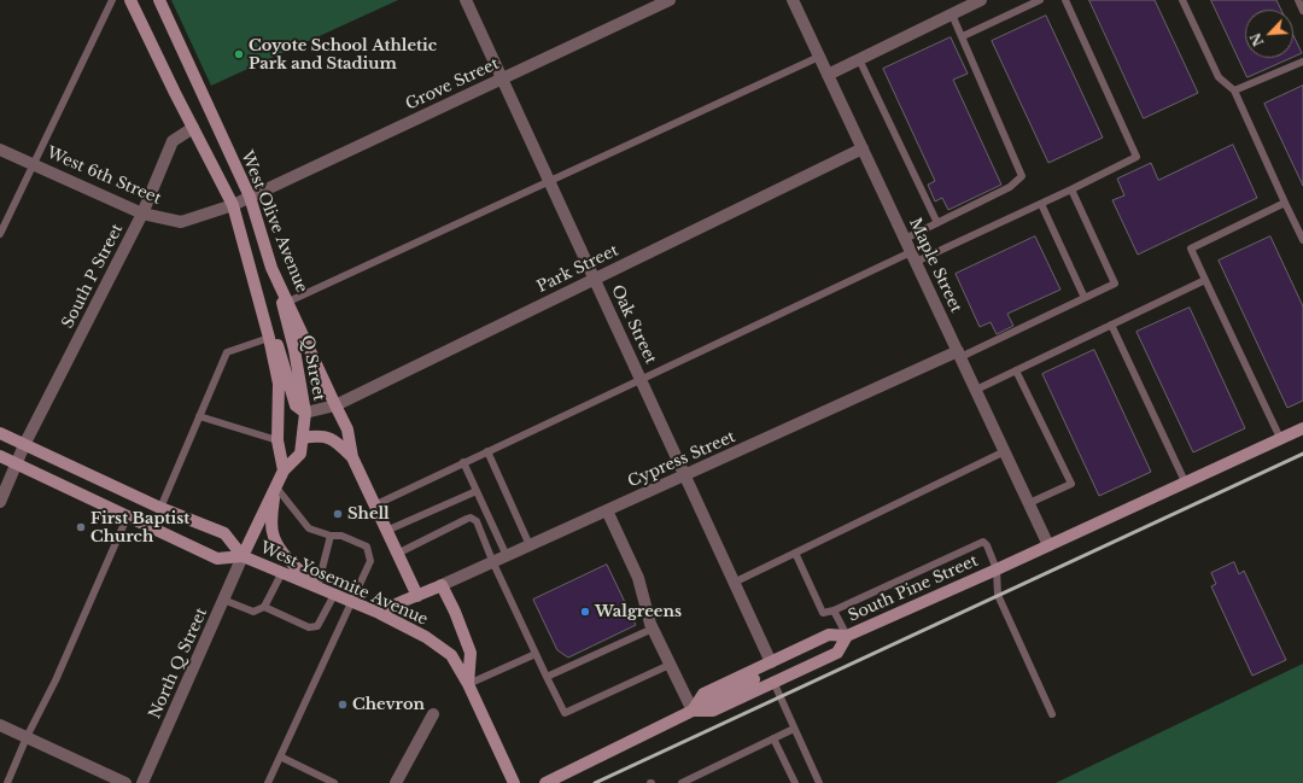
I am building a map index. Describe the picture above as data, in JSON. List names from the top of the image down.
{
  "streets": {
    "main road": [
      "West Olive Avenue",
      "Q Street",
      "Cypress Street",
      "West Yosemite Avenue",
      "South Pine Street"
    ],
    "street": [
      "Grove Street",
      "West 6th Street",
      "Maple Street",
      "Park Street",
      "South P Street",
      "Oak Street",
      "North Q Street"
    ]
  },
  "crossings": [
    ["Grove Street", "West 6th Street"],
    ["Grove Street", "West Olive Avenue"],
    ["Grove Street", "Oak Street"],
    ["West 6th Street", "West Olive Avenue"],
    ["West 6th Street", "South P Street"],
    ["West Olive Avenue", "Park Street"],
    ["West Olive Avenue", "South P Street"],
    ["West Olive Avenue", "Q Street"],
    ["West Olive Avenue", "Cypress Street"],
    ["Maple Street", "Park Street"],
    ["Maple Street", "Cypress Street"],
    ["Maple Street", "South Pine Street"],
    ["Park Street", "Oak Street"],
    ["Park Street", "Q Street"],
    ["South P Street", "West Yosemite Avenue"],
    ["Oak Street", "Cypress Street"],
    ["Q Street", "West Yosemite Avenue"],
    ["Q Street", "North Q Street"],
    ["Cypress Street", "West Yosemite Avenue"],
    ["West Yosemite Avenue", "North Q Street"]
  ],
  "places": [
    "Coyote School Athletic Park and Stadium",
    "Shell",
    "First Baptist Church",
    "Walgreens",
    "Chevron"
  ],
  "north": "bottom left"
}
